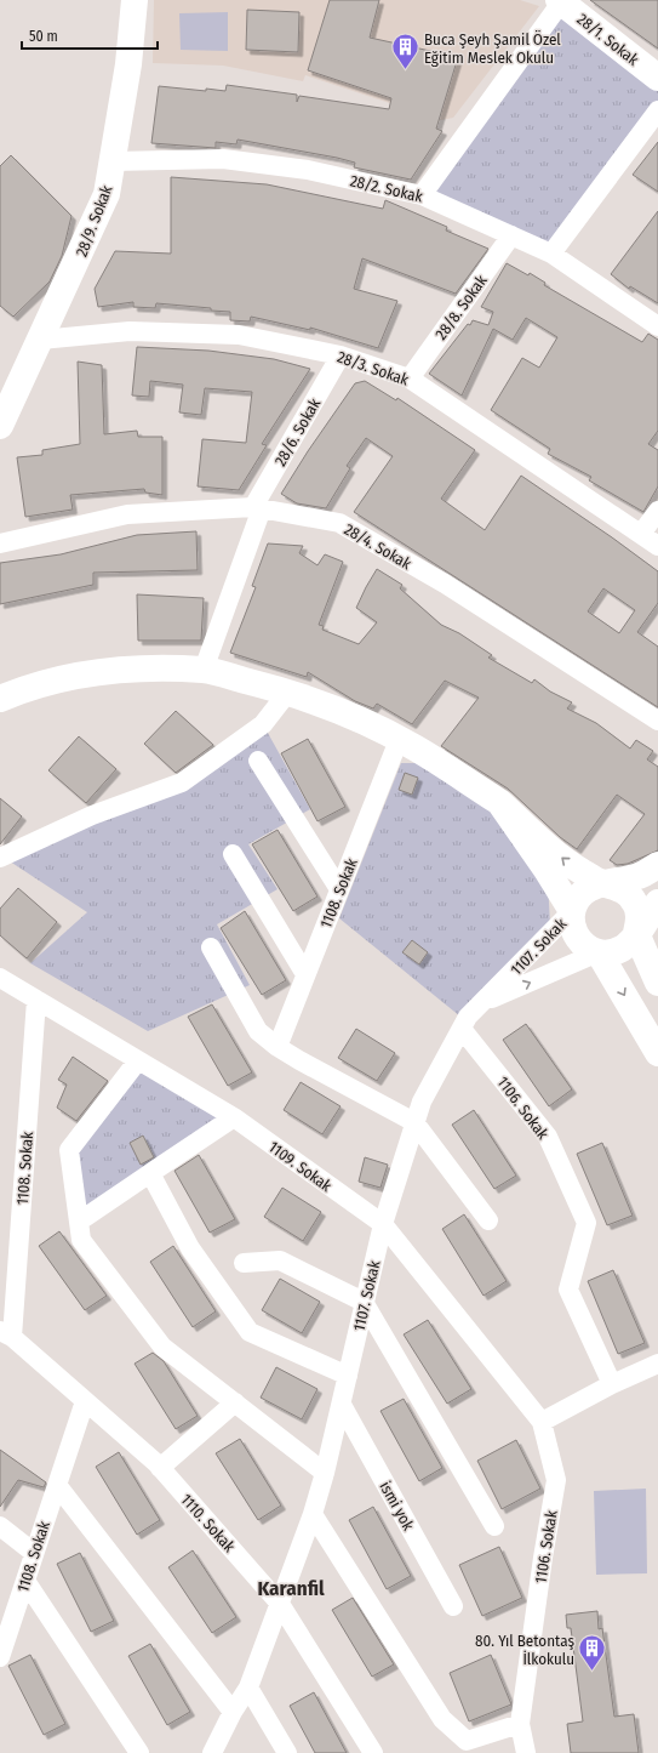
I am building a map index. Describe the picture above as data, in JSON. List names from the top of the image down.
{
  "streets": {
    "street": [
      "28/1. Sokak",
      "28/2. Sokak",
      "28/9. Sokak",
      "28/8. Sokak",
      "28/3. Sokak",
      "28/6. Sokak",
      "28/4. Sokak",
      "1108. Sokak",
      "1107. Sokak",
      "1106. Sokak",
      "1109. Sokak",
      "ismi yok",
      "1110. Sokak"
    ]
  },
  "crossings": [
    ["28/2. Sokak", "28/9. Sokak"],
    ["28/2. Sokak", "28/8. Sokak"],
    ["28/9. Sokak", "28/3. Sokak"],
    ["28/8. Sokak", "28/3. Sokak"],
    ["28/3. Sokak", "28/6. Sokak"],
    ["28/6. Sokak", "28/4. Sokak"],
    ["1108. Sokak", "1109. Sokak"],
    ["1108. Sokak", "1110. Sokak"],
    ["1107. Sokak", "1106. Sokak"],
    ["1107. Sokak", "1109. Sokak"],
    ["1107. Sokak", "ismi yok"],
    ["1107. Sokak", "1110. Sokak"],
    ["1106. Sokak", "1109. Sokak"]
  ],
  "districts": ["Karanfil"],
  "places": {
    "building": ["Buca Şeyh Şamil Özel Eğitim Meslek Okulu", "80. Yıl Betontaş İlkokulu"]
  },
  "scale_bar": "50 m"
}
